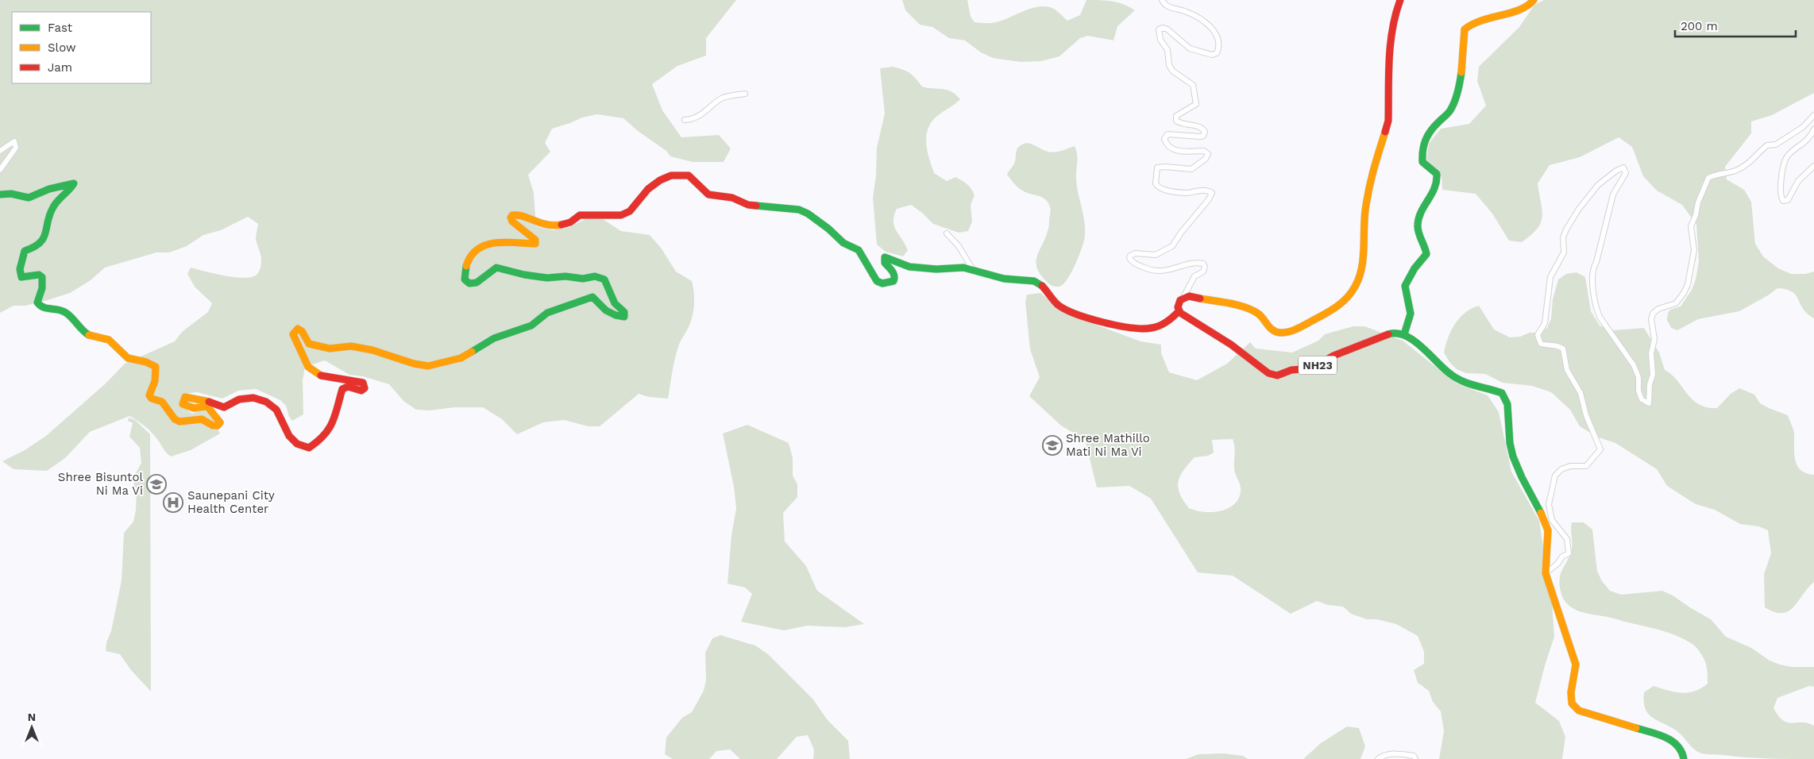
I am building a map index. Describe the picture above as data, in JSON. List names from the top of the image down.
{
  "streets": {
    "street": ["NH23"]
  },
  "places": {
    "school or university": ["Shree Mathillo Mati Ni Ma Vi", "Shree Bisuntol Ni Ma Vi"],
    "hospital": ["Saunepani City Health Center"]
  },
  "legend": ["Fast", "Slow", "Jam"],
  "scale_bar": "200 m",
  "north": "top"
}
